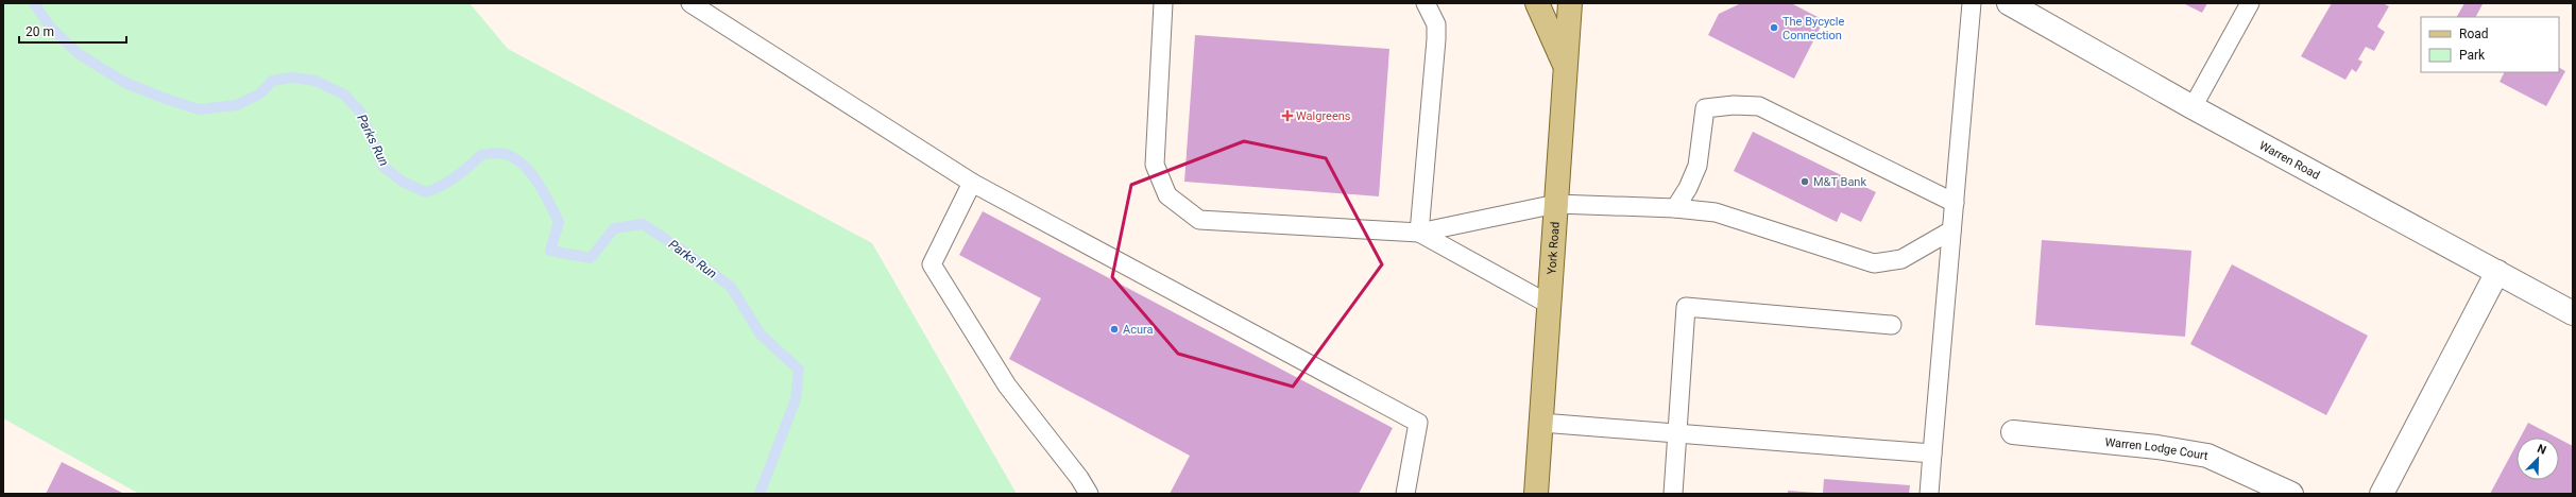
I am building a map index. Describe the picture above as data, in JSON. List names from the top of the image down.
{
  "streets": {
    "main road": ["York Road"],
    "street": ["Warren Road", "Warren Lodge Court"]
  },
  "water": ["Parks Run"],
  "places": {
    "other": ["The Bycycle Connection", "M&T Bank", "Acura"],
    "health": ["Walgreens"]
  },
  "legend": ["Road", "Park"],
  "scale_bar": "20 m",
  "north": "top right"
}
